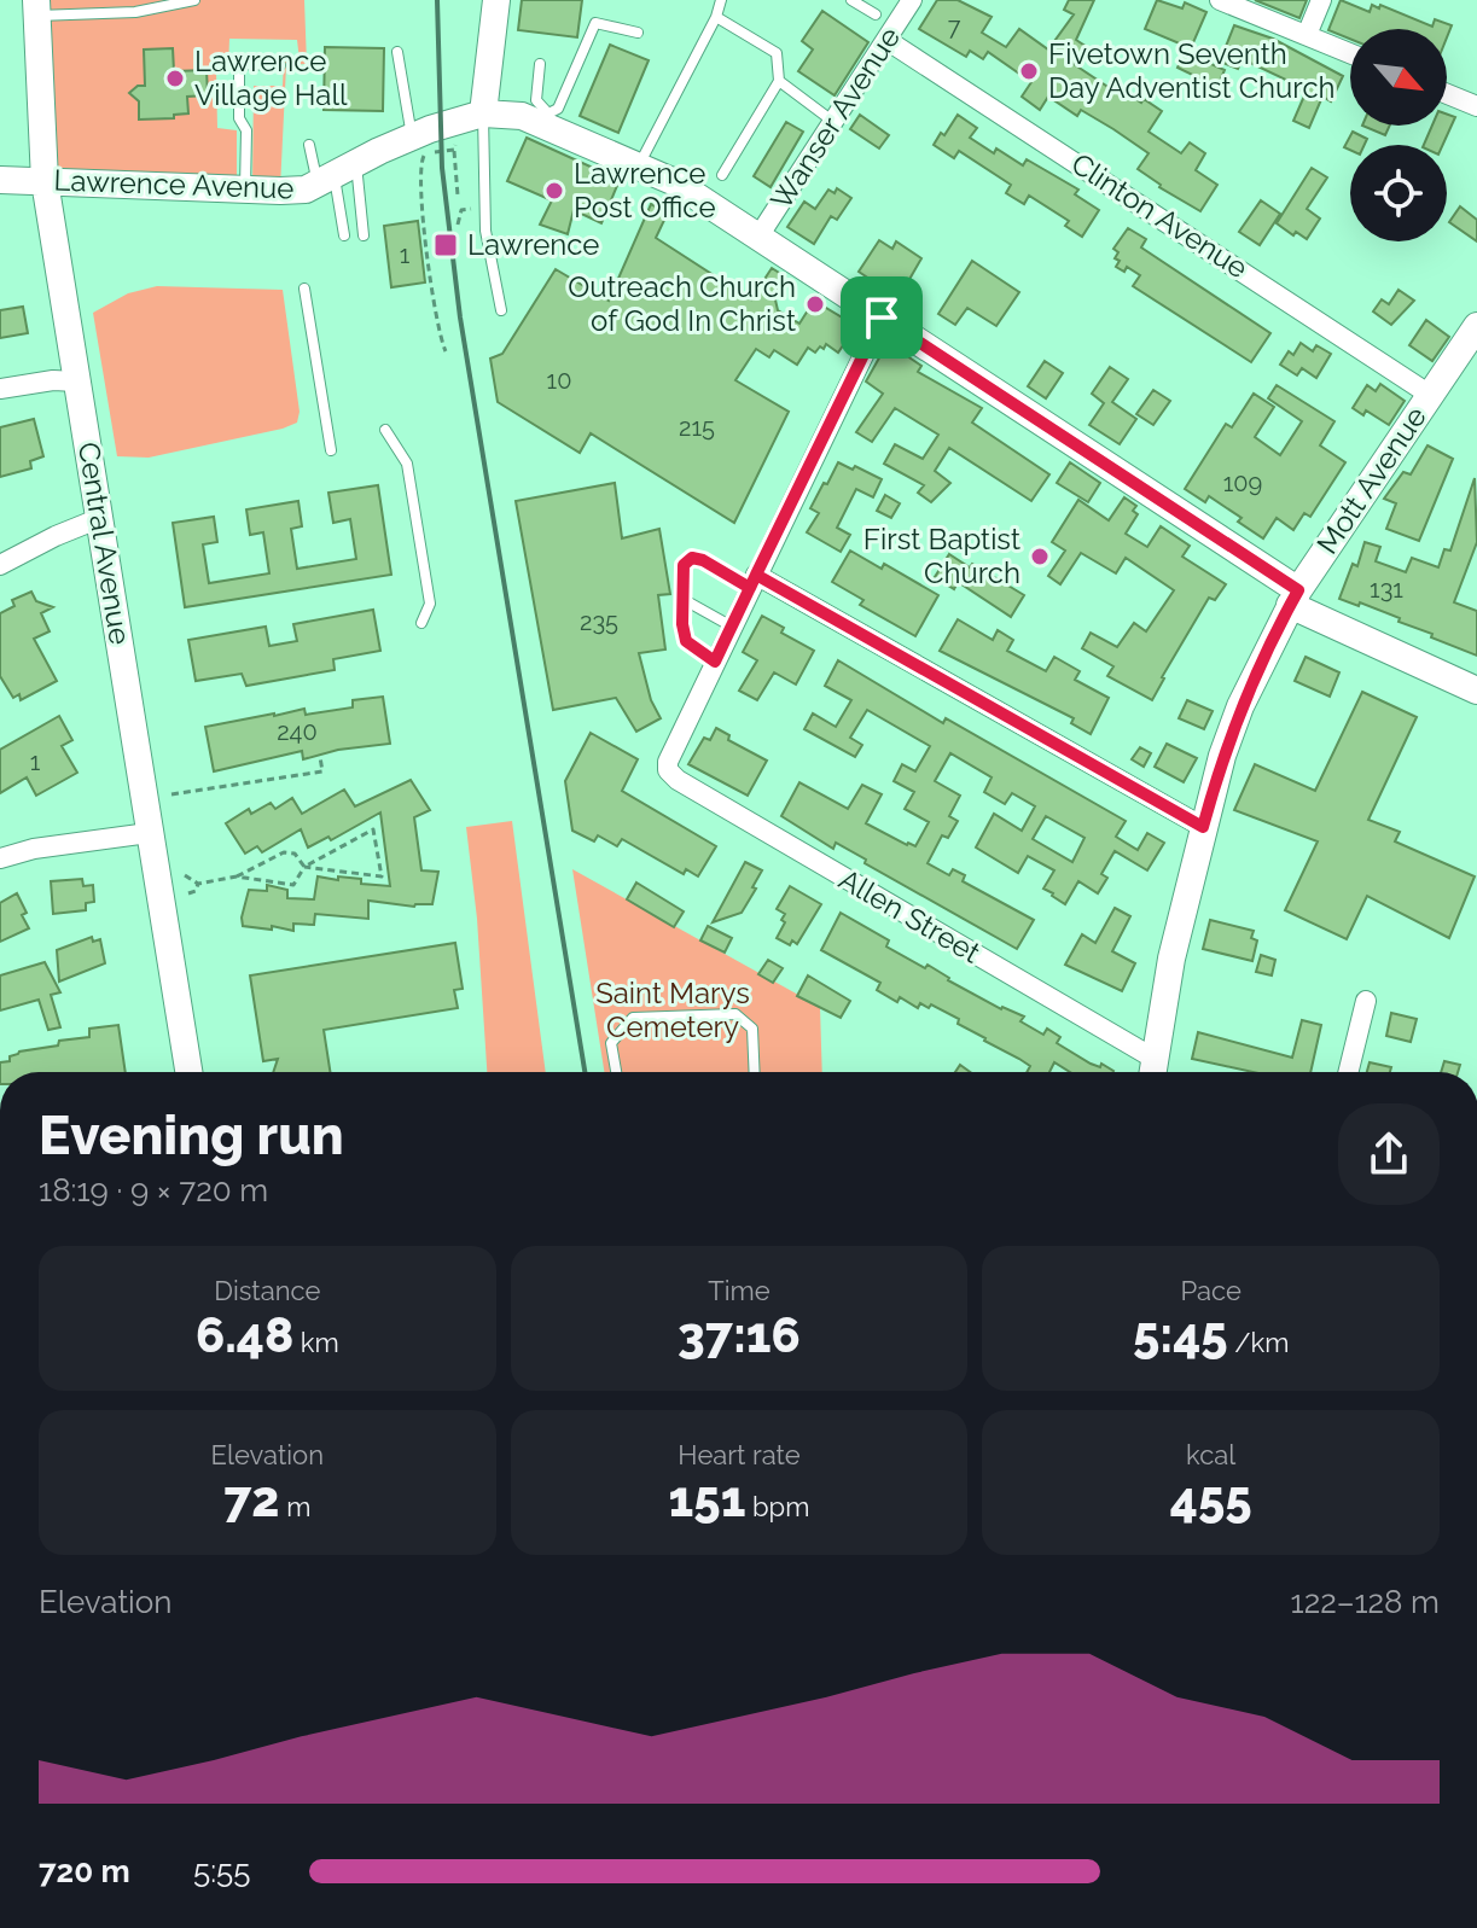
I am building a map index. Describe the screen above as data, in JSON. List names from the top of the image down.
{
  "streets": {
    "street": [
      "Wanser Avenue",
      "Lawrence Avenue",
      "Clinton Avenue",
      "Mott Avenue",
      "Central Avenue",
      "Allen Street"
    ]
  },
  "crossings": [
    ["Wanser Avenue", "Lawrence Avenue"],
    ["Wanser Avenue", "Clinton Avenue"],
    ["Lawrence Avenue", "Mott Avenue"],
    ["Lawrence Avenue", "Central Avenue"],
    ["Clinton Avenue", "Mott Avenue"],
    ["Mott Avenue", "Allen Street"]
  ],
  "parks": ["Saint Marys Cemetery"],
  "places": {
    "other": [
      "Fivetown Seventh Day Adventist Church",
      "Lawrence Village Hall",
      "Lawrence Post Office",
      "Outreach Church of God In Christ",
      "First Baptist Church"
    ],
    "transit": ["Lawrence"]
  },
  "house_numbers": [
    "7",
    "1",
    "10",
    "215",
    "109",
    "131",
    "235",
    "240",
    "1"
  ],
  "north": "bottom right",
  "page": {
    "heading": ["Evening run", "18:19 · 9 × 720 m"],
    "stats": [
      ["Distance", "6.48 km"],
      ["Time", "37:16"],
      ["Pace", "5:45 /km"],
      ["Elevation", "72 m"],
      ["Heart rate", "151 bpm"],
      ["kcal", "455"]
    ],
    "chart": ["Elevation", "122–128 m"],
    "list": [
      {
        "name": "720 m",
        "note": "5:55"
      }
    ]
  }
}
